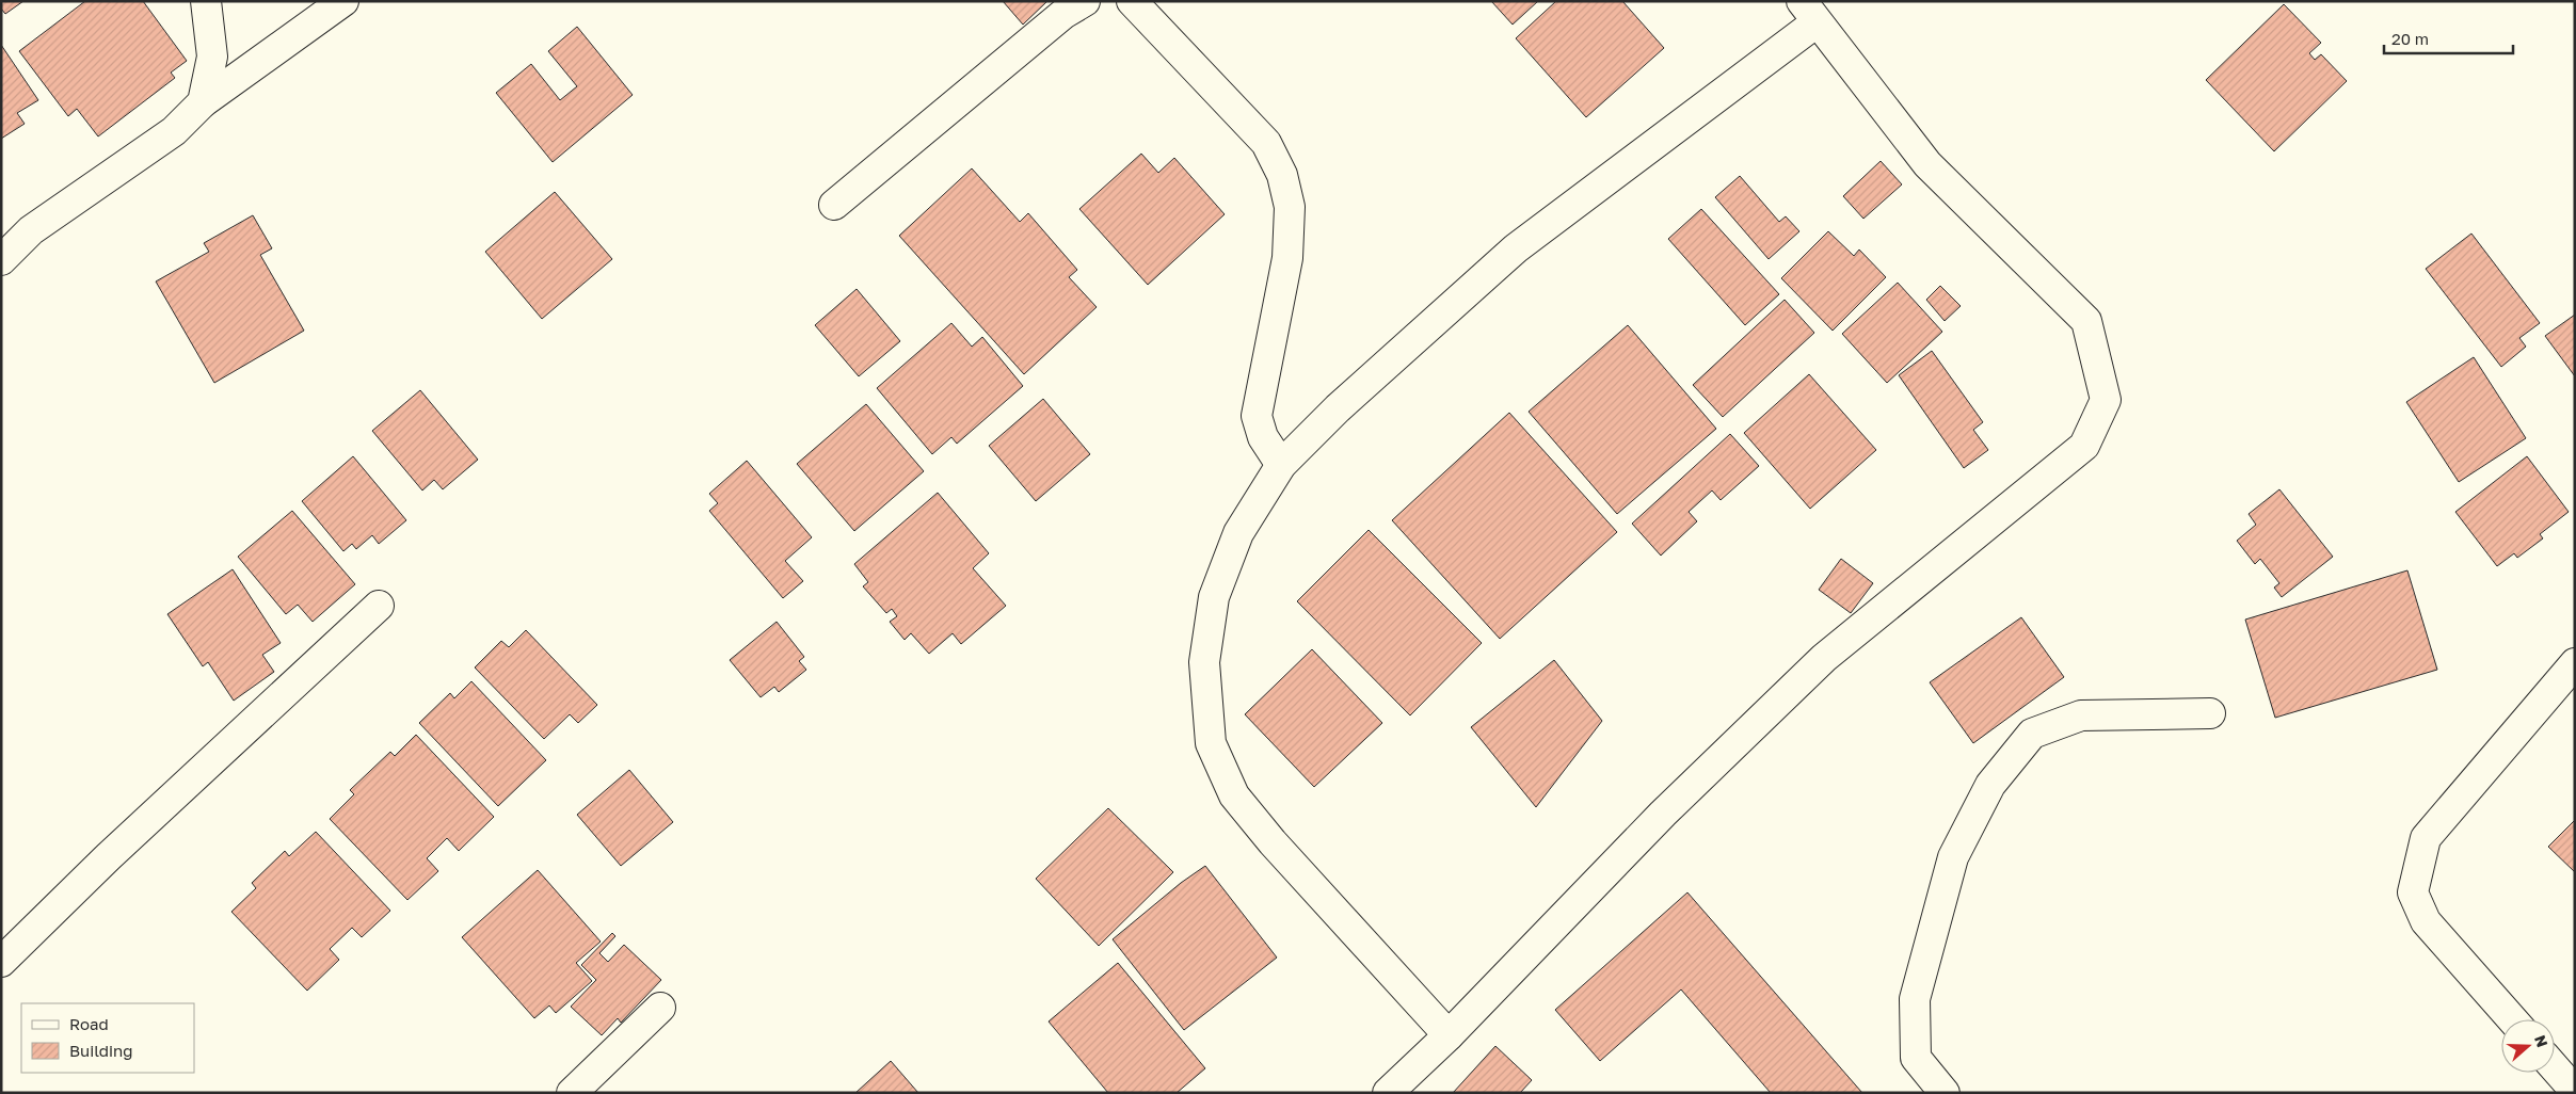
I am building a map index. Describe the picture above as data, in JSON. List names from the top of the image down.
{
  "legend": ["Road", "Building"],
  "scale_bar": "20 m",
  "north": "right"
}
